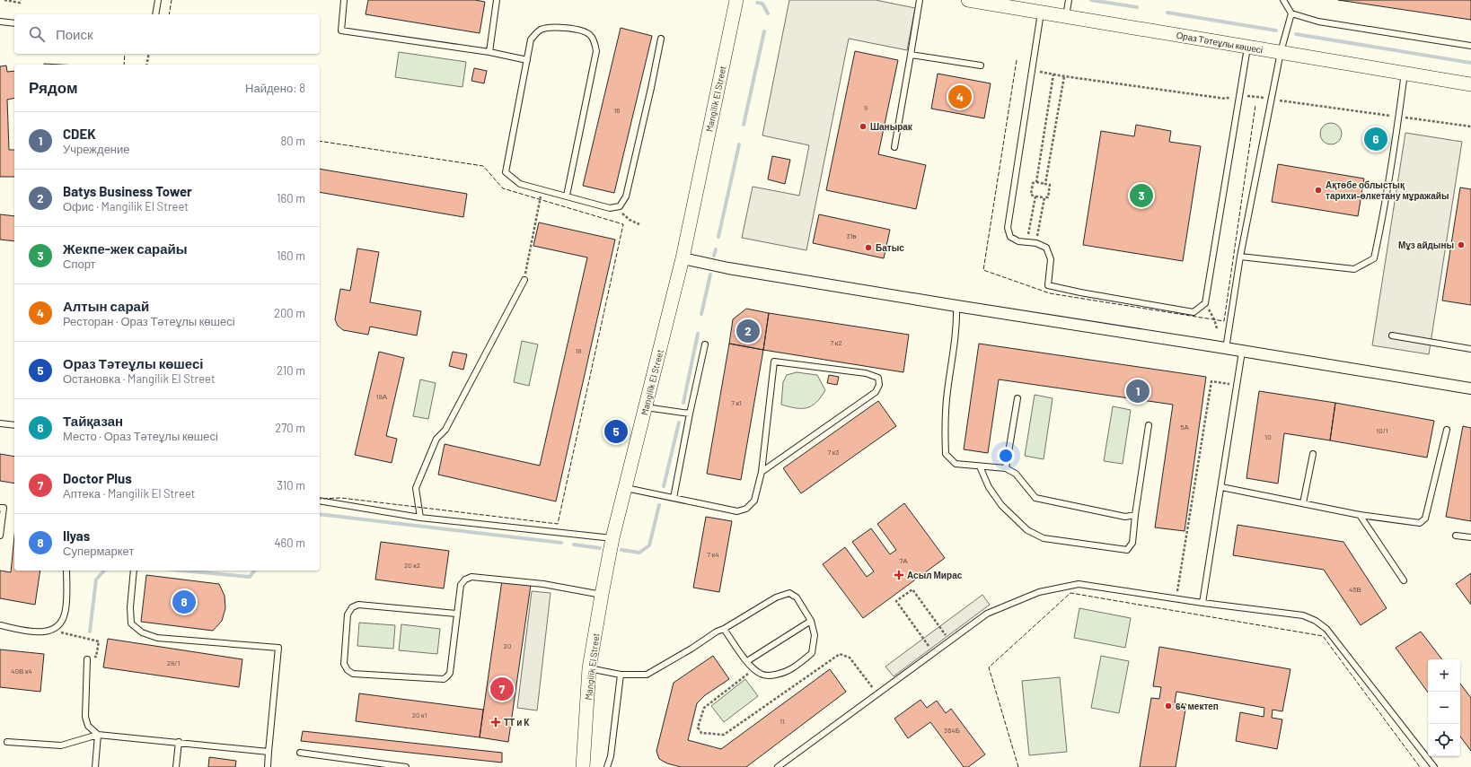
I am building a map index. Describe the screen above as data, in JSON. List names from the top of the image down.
{
  "streets": {
    "street": ["Ораз Тәтеұлы көшесі", "Mangilik El Street"]
  },
  "places": {
    "other": [
      "Шанырак",
      "Ақтөбе облыстық тарихи-өлкетану мұражайы",
      "Мұз айдыны",
      "Батыс",
      "64 мектеп"
    ],
    "health": ["Асыл Мирас", "ТТ и К"]
  },
  "house_numbers": [
    "9",
    "16",
    "31в",
    "7 к2",
    "18",
    "18А",
    "7 к1",
    "5А",
    "10/1",
    "10",
    "7 к3",
    "7 к4",
    "7А",
    "20 к2",
    "45В",
    "20",
    "28/1",
    "40В к4",
    "20 к1",
    "11",
    "364Б"
  ],
  "page": {
    "search": "Поиск",
    "heading": ["Рядом", "Найдено: 8"],
    "pins": [
      "4",
      "6",
      "3",
      "2",
      "1",
      "5",
      "8",
      "7"
    ],
    "list": [
      {
        "mark": "1",
        "name": "CDEK",
        "note": "Учреждение",
        "value": "80 m"
      },
      {
        "mark": "2",
        "name": "Batys Business Tower",
        "note": "Офис · Mangilik El Street",
        "value": "160 m"
      },
      {
        "mark": "3",
        "name": "Жекпе-жек сарайы",
        "note": "Спорт",
        "value": "160 m"
      },
      {
        "mark": "4",
        "name": "Алтын сарай",
        "note": "Ресторан · Ораз Тәтеұлы көшесі",
        "value": "200 m"
      },
      {
        "mark": "5",
        "name": "Ораз Тәтеұлы көшесі",
        "note": "Остановка · Mangilik El Street",
        "value": "210 m"
      },
      {
        "mark": "6",
        "name": "Тайқазан",
        "note": "Место · Ораз Тәтеұлы көшесі",
        "value": "270 m"
      },
      {
        "mark": "7",
        "name": "Doctor Plus",
        "note": "Аптека · Mangilik El Street",
        "value": "310 m"
      },
      {
        "mark": "8",
        "name": "Ilyas",
        "note": "Супермаркет",
        "value": "460 m"
      }
    ],
    "map_buttons": ["+", "−"]
  }
}
